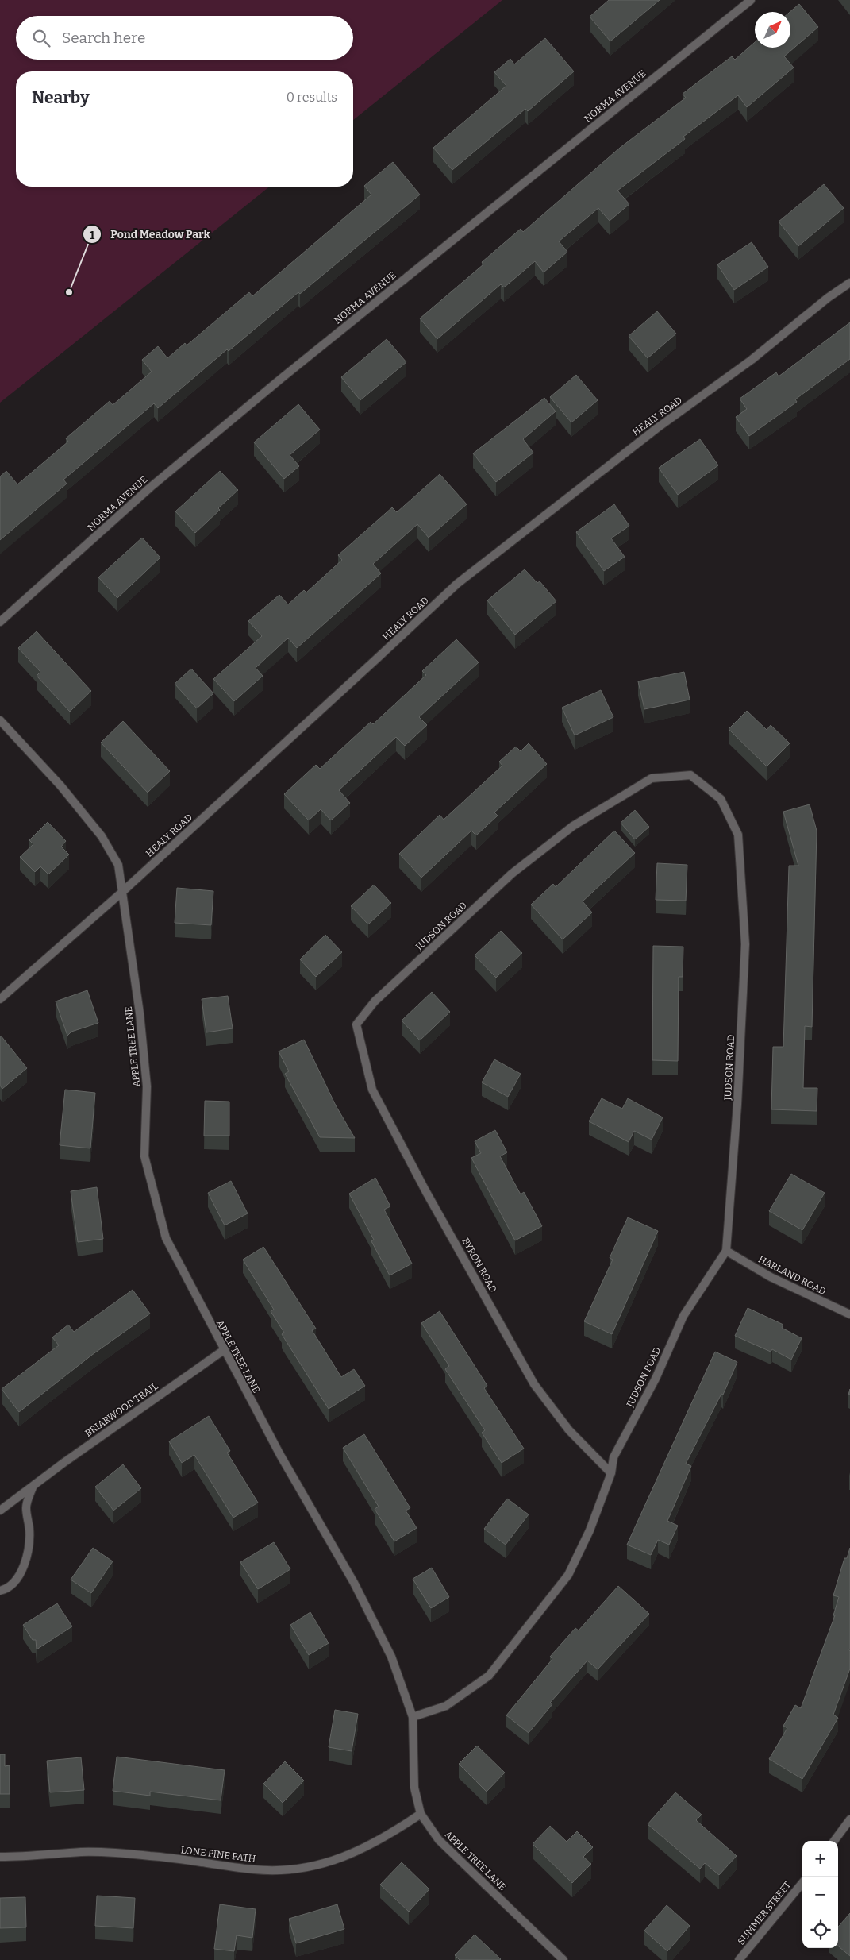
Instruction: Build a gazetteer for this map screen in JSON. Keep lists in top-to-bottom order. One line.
{"streets":{"street":["NORMA AVENUE","HEALY ROAD","JUDSON ROAD","APPLE TREE LANE","BYRON ROAD","HARLAND ROAD","BRIARWOOD TRAIL","LONE PINE PATH","SUMMER STREET"]},"crossings":[["HEALY ROAD","APPLE TREE LANE"],["JUDSON ROAD","APPLE TREE LANE"],["JUDSON ROAD","BYRON ROAD"],["JUDSON ROAD","HARLAND ROAD"],["APPLE TREE LANE","BRIARWOOD TRAIL"],["APPLE TREE LANE","LONE PINE PATH"]],"places":["Pond Meadow Park"],"north":"top right","page":{"search":"Search here","heading":["Nearby","0 results"],"map_buttons":["+","−"]}}
